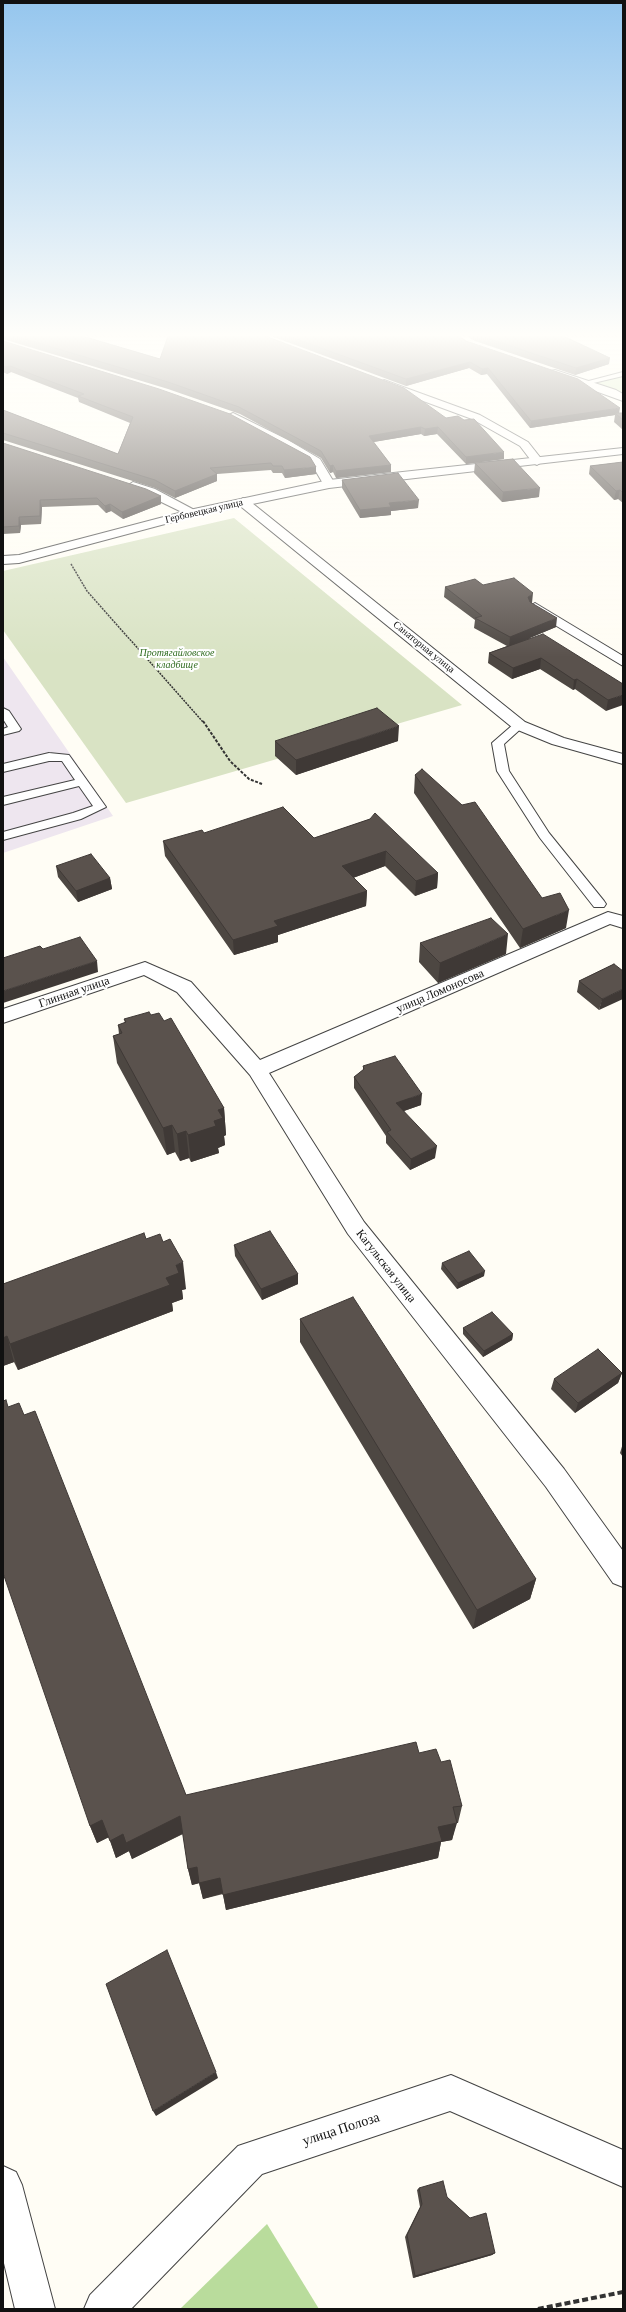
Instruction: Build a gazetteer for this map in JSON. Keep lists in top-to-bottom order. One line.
{"streets":{"street":["Гербовецкая улица","Санаторная улица","улица Ломоносова","Глинная улица","Кагульская улица","улица Полоза"]},"crossings":[["Гербовецкая улица","Санаторная улица"],["улица Ломоносова","Кагульская улица"],["Глинная улица","Кагульская улица"]],"parks":["Протягайловское кладбище"]}
